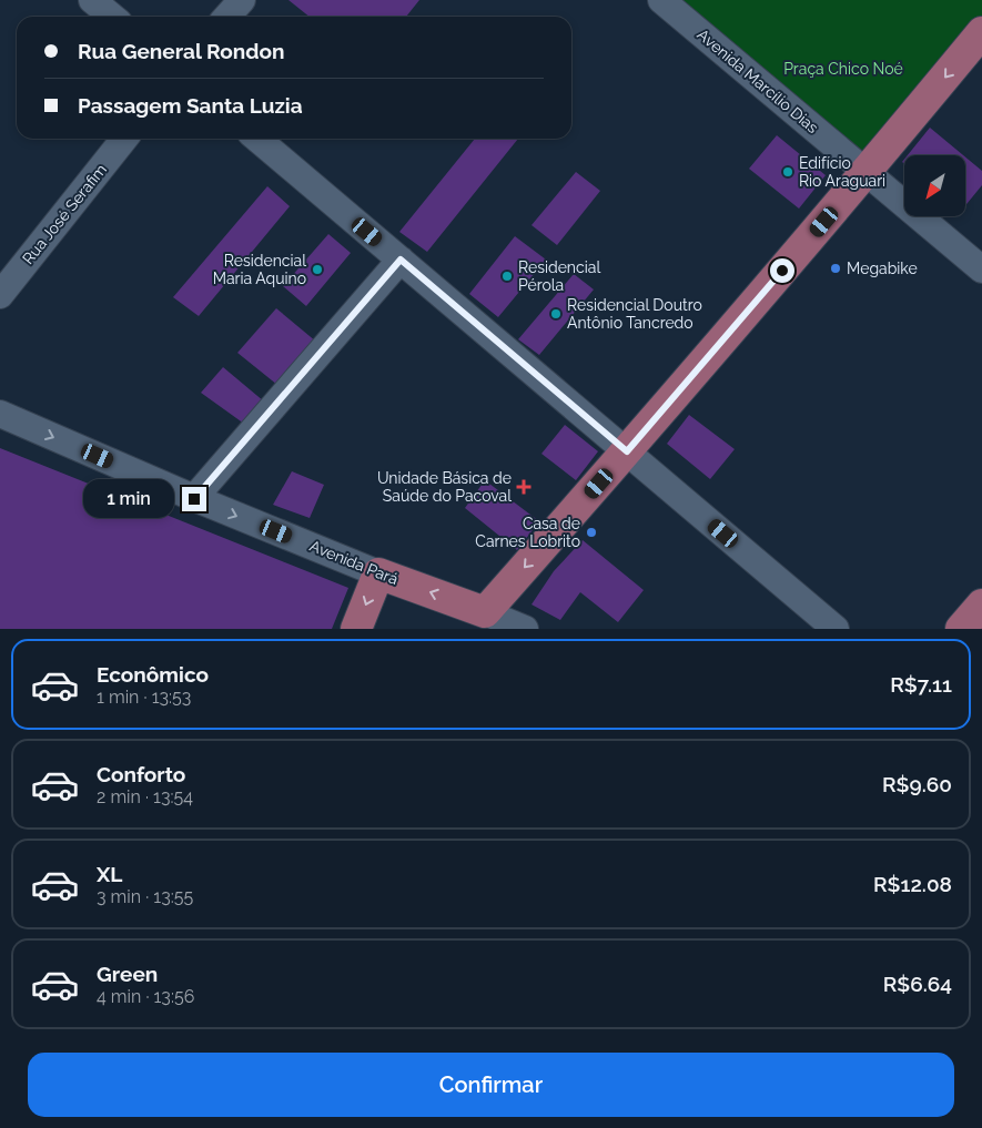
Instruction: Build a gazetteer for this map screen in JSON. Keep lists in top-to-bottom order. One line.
{"streets":{"main road":["Avenida Pará"],"street":["Avenida Marcílio Dias","Rua José Serafim"]},"parks":["Praça Chico Noé"],"places":{"other":["Edifício Rio Araguari","Megabike","Residencial Maria Aquino","Residencial Pérola","Residencial Doutro Antônio Tancredo","Casa de Carnes Lobrito"],"health":["Unidade Básica de Saúde do Pacoval"]},"north":"bottom left","page":{"banner":["Rua General Rondon","Passagem Santa Luzia"],"bubble":"1 min","list":[{"name":"Econômico","note":"1 min · 13:53","value":"R$7.11"},{"name":"Conforto","note":"2 min · 13:54","value":"R$9.60"},{"name":"XL","note":"3 min · 13:55","value":"R$12.08"},{"name":"Green","note":"4 min · 13:56","value":"R$6.64"}],"buttons":"Confirmar"}}
